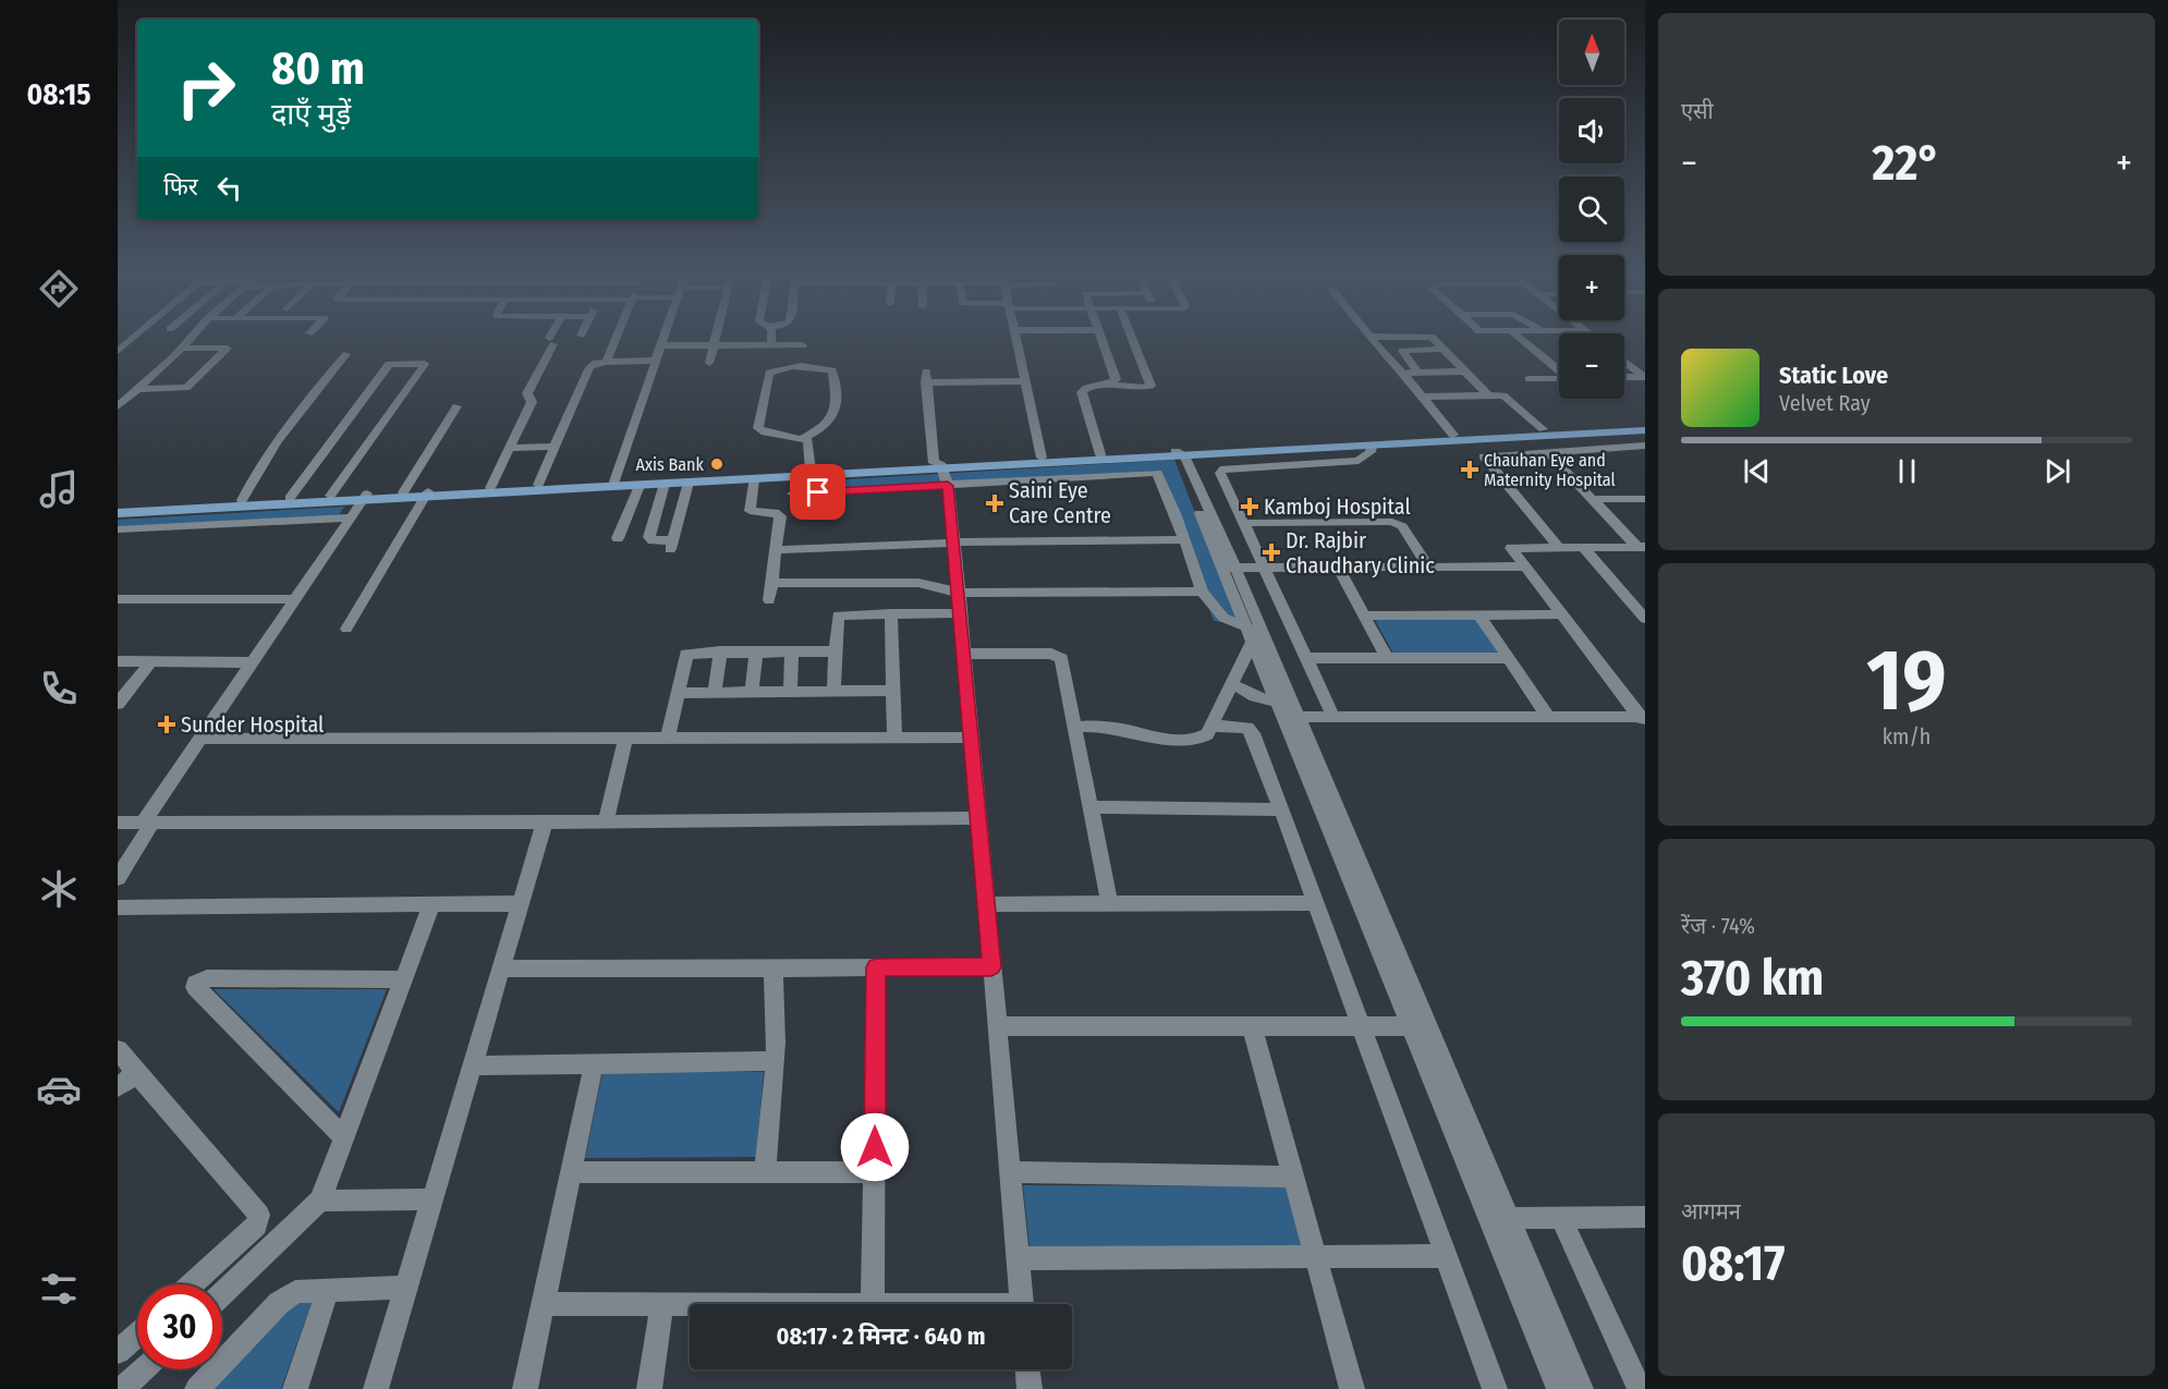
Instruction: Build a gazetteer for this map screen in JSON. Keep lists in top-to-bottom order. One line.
{"places":{"other":["Axis Bank"],"health":["Chauhan Eye and Maternity Hospital","Saini Eye Care Centre","Kamboj Hospital","Dr. Rajbir Chaudhary Clinic","Sunder Hospital"]},"north":"top","page":{"tabs":"08:15","tile":["एसी",["19","km/h"],["रेंज · 74%","370 km"],["आगमन","08:17"]],"map_buttons":["+","−"],"turn":["80 m","दाएँ मुड़ें"],"heat":["−","22°","+"],"then":"फिर","song":["Static Love","Velvet Ray"],"limit":"30","trip":"08:17 · 2 मिनट · 640 m"}}
